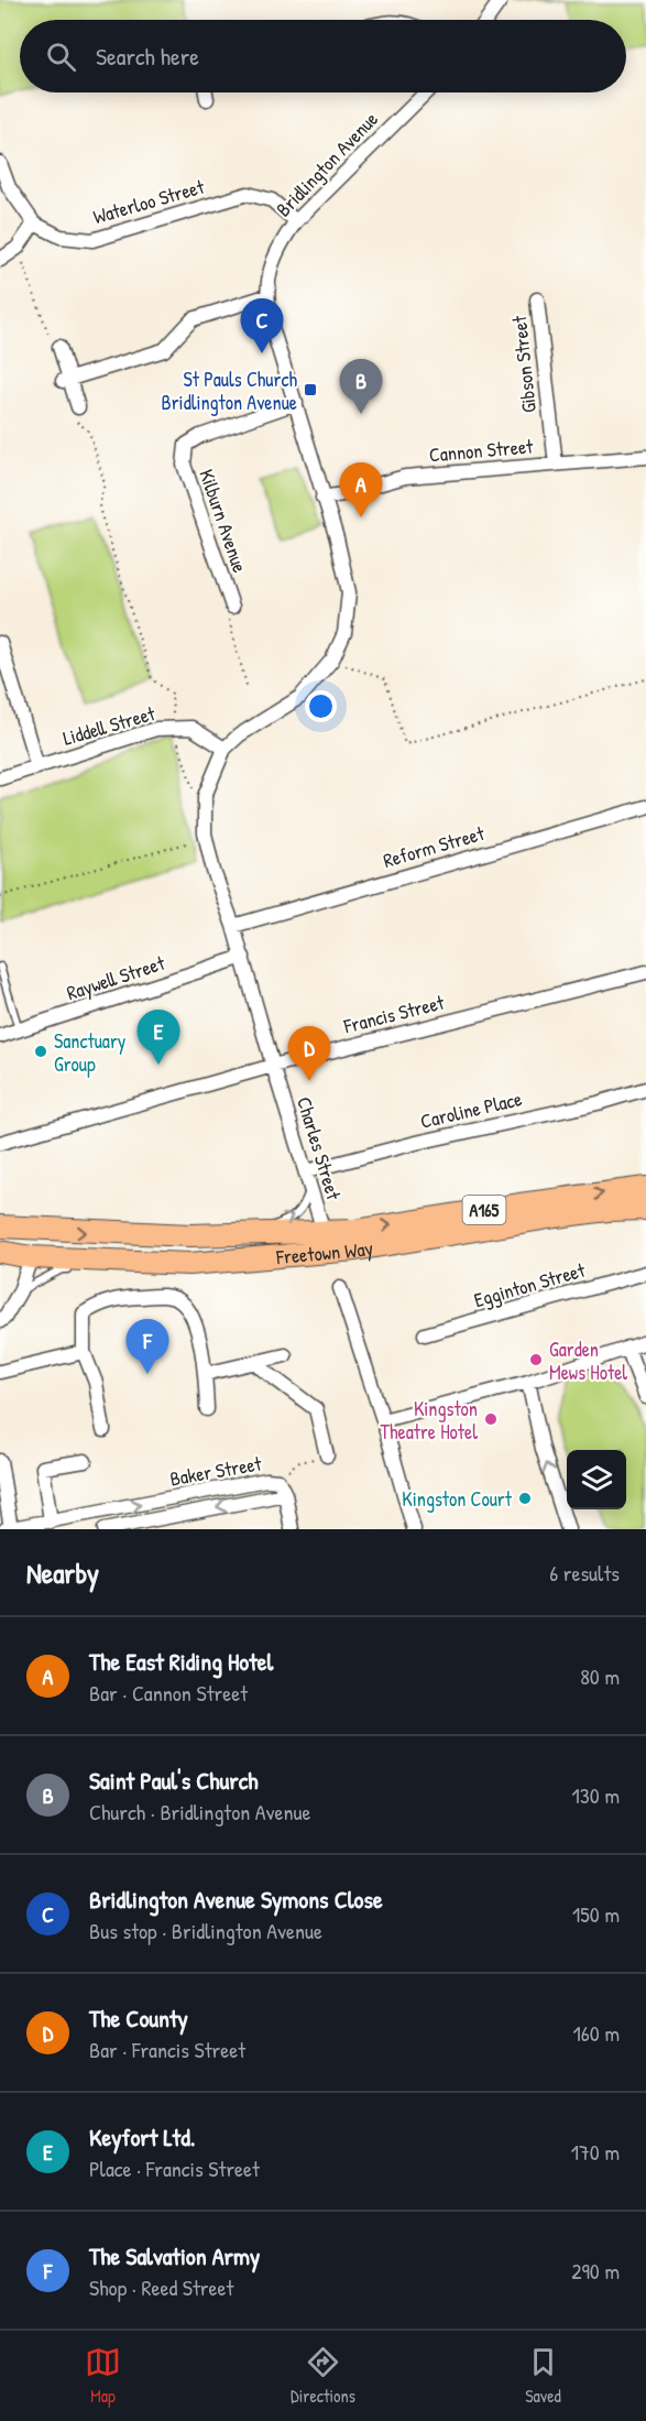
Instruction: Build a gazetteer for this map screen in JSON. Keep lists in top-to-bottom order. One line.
{"streets":{"highway":["A165","Freetown Way"],"street":["Bridlington Avenue","Waterloo Street","Gibson Street","Cannon Street","Kilburn Avenue","Liddell Street","Reform Street","Raywell Street","Francis Street","Caroline Place","Charles Street","Egginton Street","Baker Street"]},"crossings":[["Bridlington Avenue","Waterloo Street"],["Bridlington Avenue","Cannon Street"],["Bridlington Avenue","Kilburn Avenue"],["Bridlington Avenue","Liddell Street"],["Bridlington Avenue","Reform Street"],["Bridlington Avenue","Charles Street"],["Gibson Street","Cannon Street"],["Reform Street","Charles Street"],["Raywell Street","Charles Street"],["Francis Street","Charles Street"],["Caroline Place","Charles Street"],["Charles Street","Freetown Way"]],"places":{"transit":["St Pauls Church Bridlington Avenue"],"other":["Sanctuary Group","Garden Mews Hotel","Kingston Theatre Hotel","Kingston Court"]},"page":{"search":"Search here","pins":["C","B","A","E","D","F"],"heading":["Nearby","6 results"],"list":[{"mark":"A","name":"The East Riding Hotel","note":"Bar · Cannon Street","value":"80 m"},{"mark":"B","name":"Saint Paul's Church","note":"Church · Bridlington Avenue","value":"130 m"},{"mark":"C","name":"Bridlington Avenue Symons Close","note":"Bus stop · Bridlington Avenue","value":"150 m"},{"mark":"D","name":"The County","note":"Bar · Francis Street","value":"160 m"},{"mark":"E","name":"Keyfort Ltd.","note":"Place · Francis Street","value":"170 m"},{"mark":"F","name":"The Salvation Army","note":"Shop · Reed Street","value":"290 m"}],"nav":["Map","Directions","Saved"]}}
